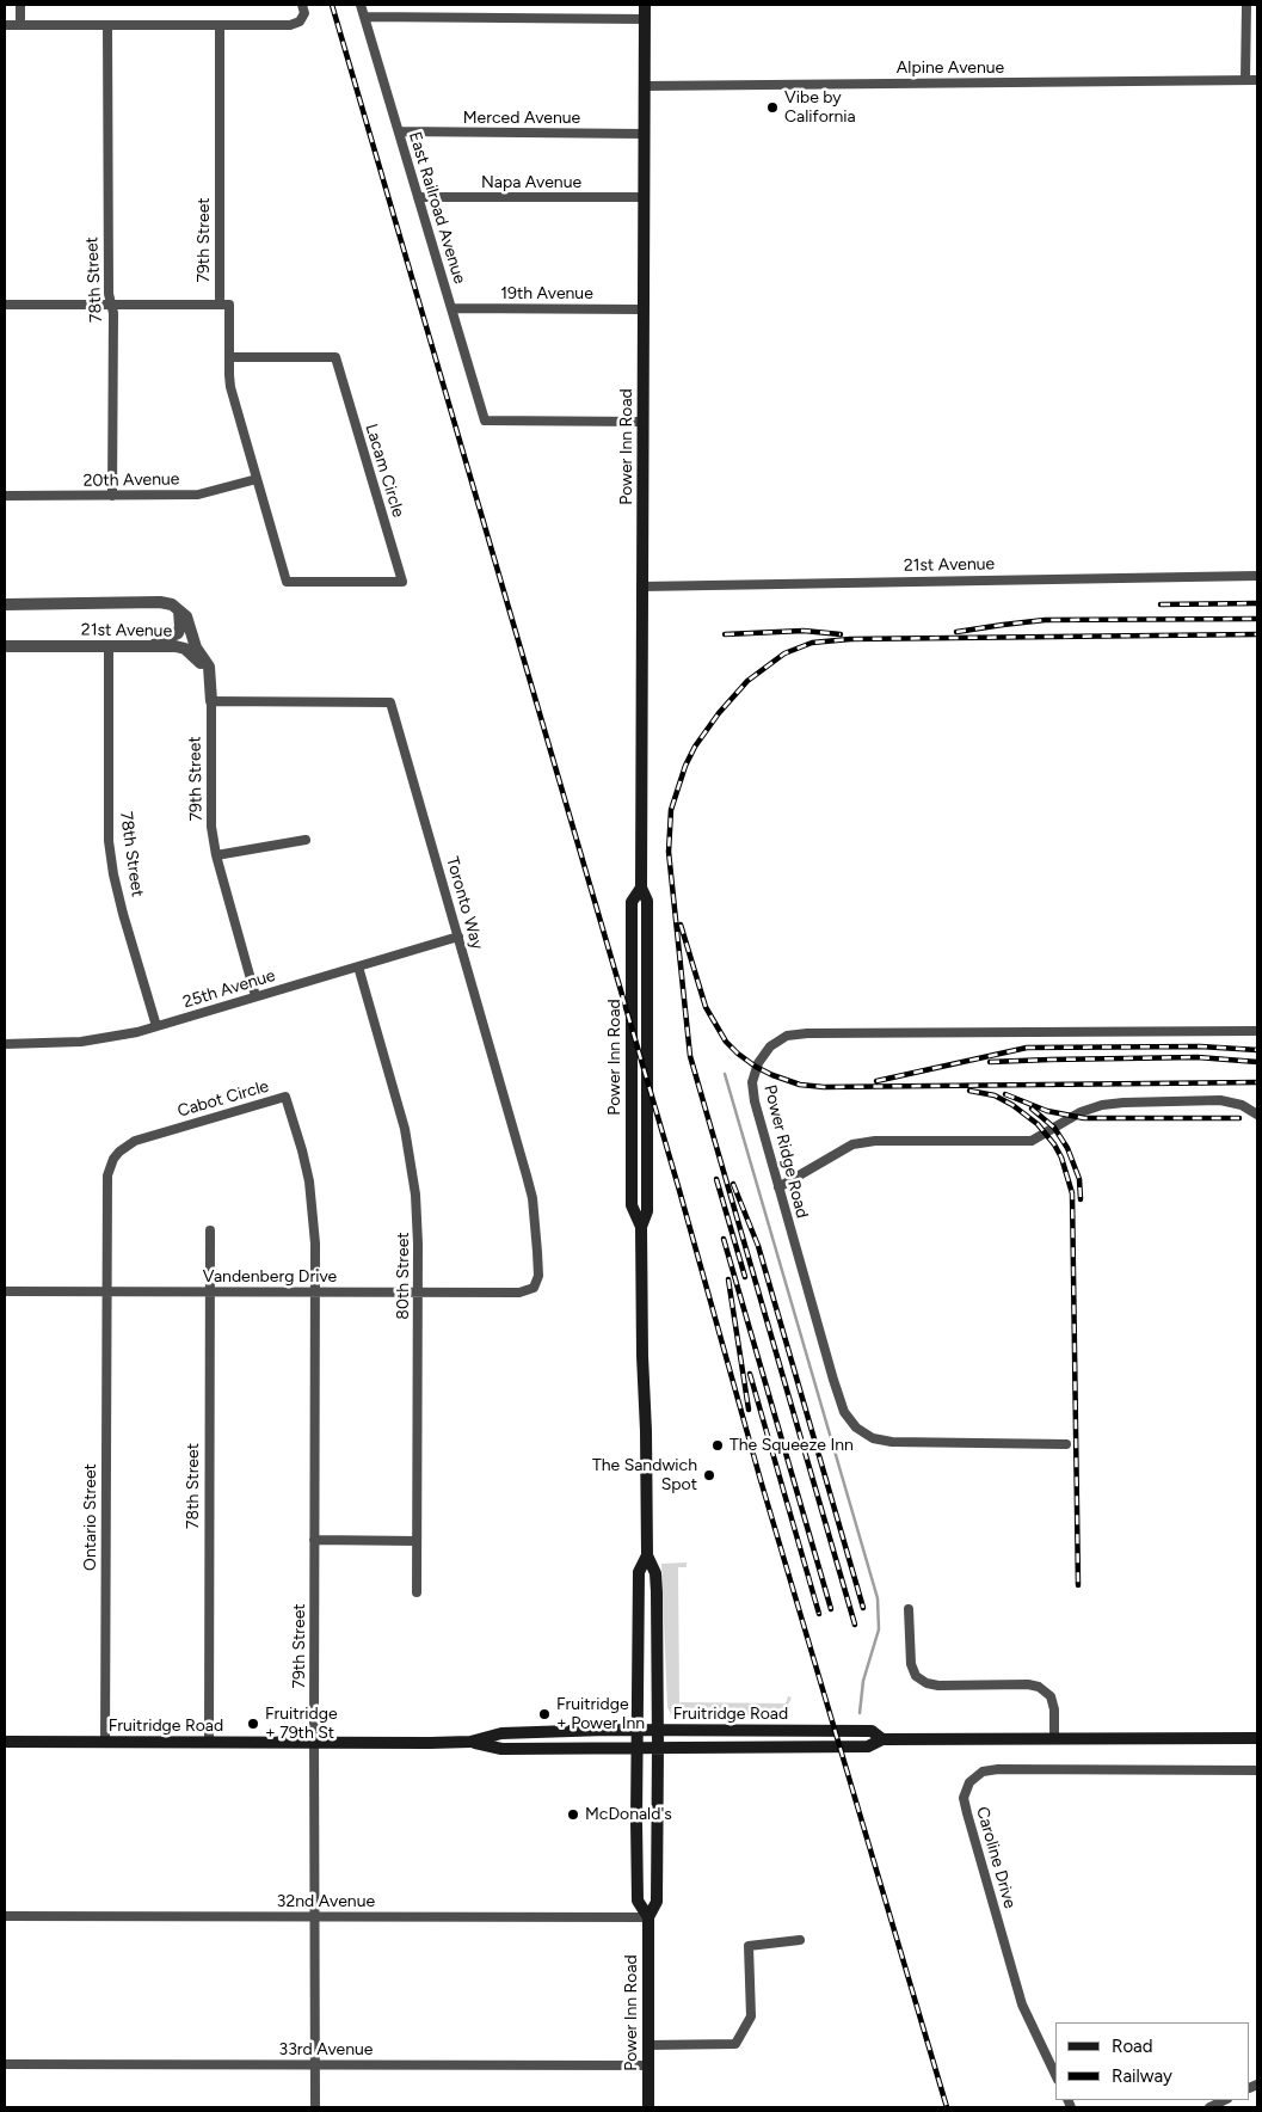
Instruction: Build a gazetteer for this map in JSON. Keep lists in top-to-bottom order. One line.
{"streets":{"main road":["Power Inn Road","Fruitridge Road"],"street":["Alpine Avenue","Merced Avenue","Napa Avenue","East Railroad Avenue","79th Street","78th Street","19th Avenue","Lacam Circle","20th Avenue","21st Avenue","Toronto Way","25th Avenue","Cabot Circle","Power Ridge Road","80th Street","Vandenberg Drive","Ontario Street","Caroline Drive","32nd Avenue","33rd Avenue"]},"crossings":[["Alpine Avenue","Power Inn Road"],["Merced Avenue","East Railroad Avenue"],["Merced Avenue","Power Inn Road"],["Napa Avenue","East Railroad Avenue"],["Napa Avenue","Power Inn Road"],["East Railroad Avenue","19th Avenue"],["East Railroad Avenue","Power Inn Road"],["79th Street","Lacam Circle"],["79th Street","20th Avenue"],["79th Street","Toronto Way"],["79th Street","25th Avenue"],["79th Street","Cabot Circle"],["79th Street","Vandenberg Drive"],["79th Street","Fruitridge Road"],["79th Street","32nd Avenue"],["79th Street","33rd Avenue"],["78th Street","20th Avenue"],["78th Street","21st Avenue"],["78th Street","25th Avenue"],["78th Street","Vandenberg Drive"],["78th Street","Fruitridge Road"],["19th Avenue","Power Inn Road"],["Power Inn Road","21st Avenue"],["Power Inn Road","Fruitridge Road"],["Power Inn Road","32nd Avenue"],["Power Inn Road","33rd Avenue"],["Toronto Way","25th Avenue"],["Toronto Way","Vandenberg Drive"],["25th Avenue","80th Street"],["Cabot Circle","Vandenberg Drive"],["Cabot Circle","Ontario Street"],["80th Street","Vandenberg Drive"],["Vandenberg Drive","Ontario Street"],["Ontario Street","Fruitridge Road"]],"places":["Vibe by California","The Squeeze Inn","The Sandwich Spot","Fruitridge + Power Inn","Fruitridge + 79th St","McDonald's"],"legend":["Road","Railway"]}
